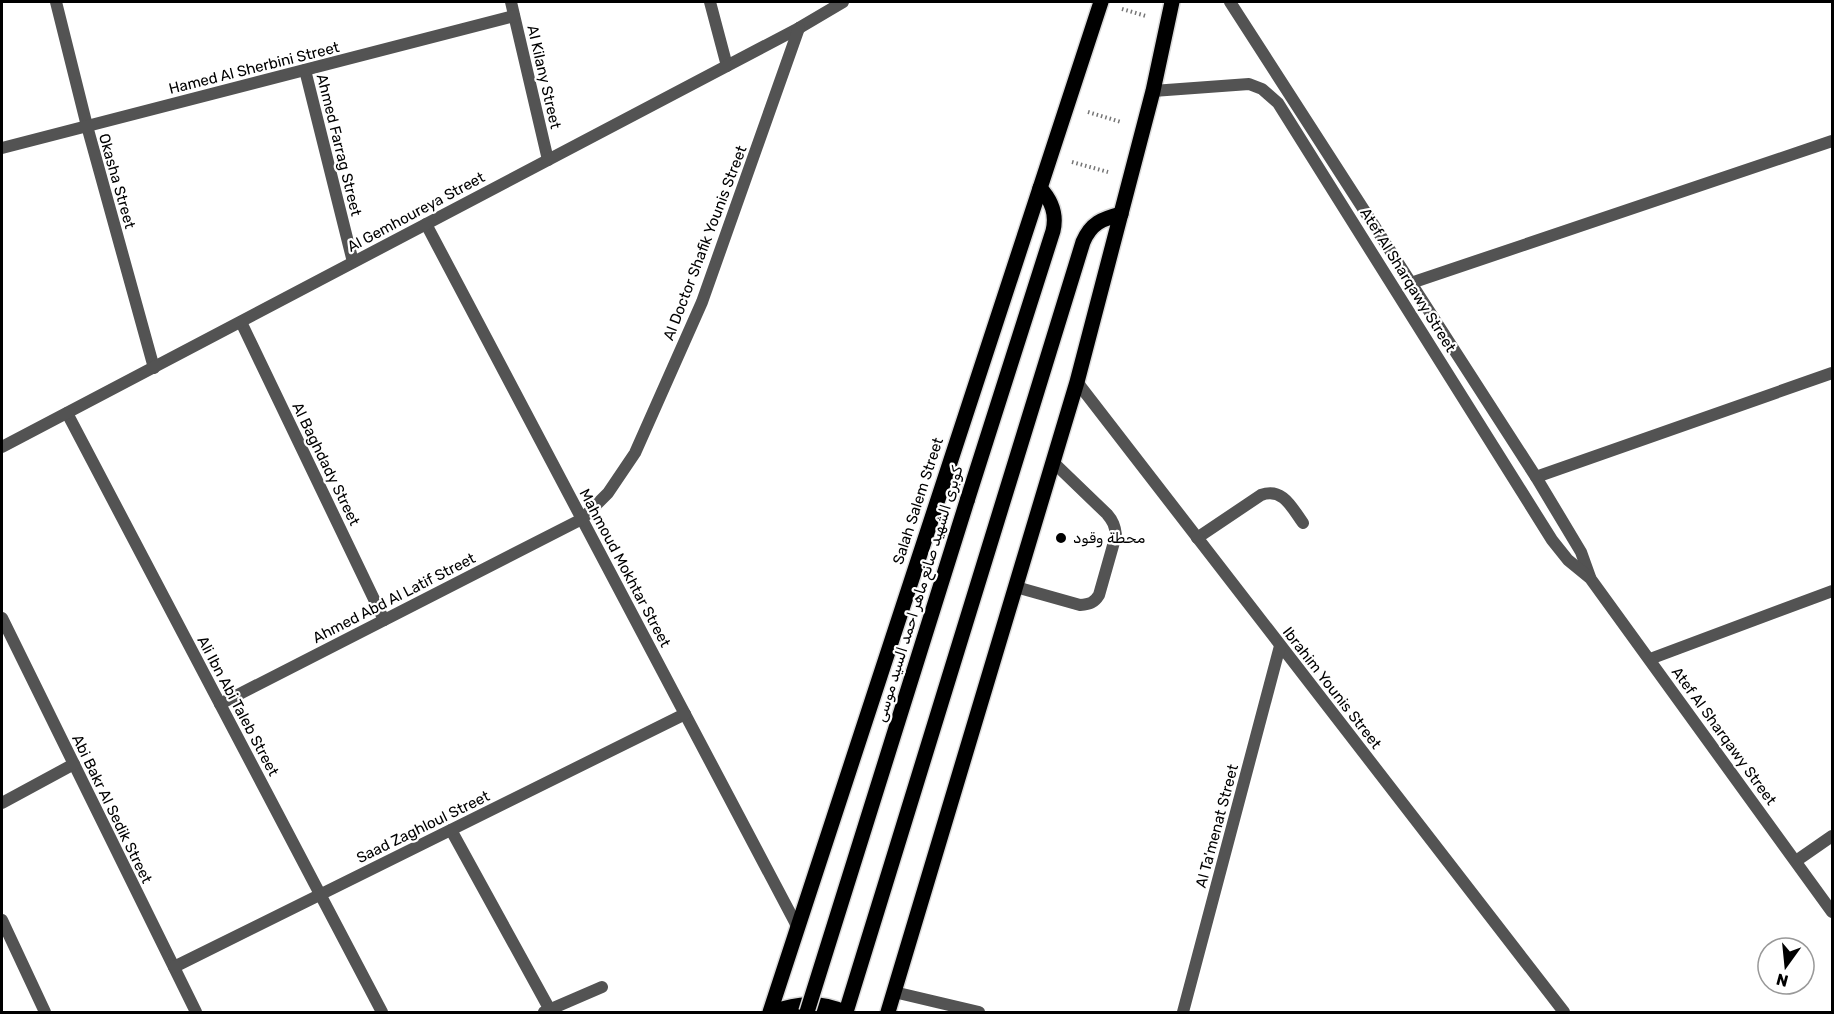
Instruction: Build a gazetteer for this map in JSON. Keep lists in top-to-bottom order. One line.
{"streets":{"main road":["Salah Salem Street","كوبرى الشهيد صانع ماهر احمد السيد موسى"],"street":["Hamed Al Sherbini Street","Al Kilany Street","Ahmed Farrag Street","Okasha Street","Al Gemhoureya Street","Al Doctor Shafik Younis Street","Atef Al Sharqawy Street","Al Baghdady Street","Mahmoud Mokhtar Street","Ahmed Abd Al Latif Street","Ibrahim Younis Street","Ali Ibn Abi Taleb Street","Abi Bakr Al Sedik Street","Al Ta'menat Street","Saad Zaghloul Street"]},"crossings":[["Hamed Al Sherbini Street","Al Kilany Street"],["Hamed Al Sherbini Street","Ahmed Farrag Street"],["Hamed Al Sherbini Street","Okasha Street"],["Al Kilany Street","Al Gemhoureya Street"],["Ahmed Farrag Street","Al Gemhoureya Street"],["Okasha Street","Al Gemhoureya Street"],["Al Gemhoureya Street","Al Doctor Shafik Younis Street"],["Al Gemhoureya Street","Al Baghdady Street"],["Al Gemhoureya Street","Mahmoud Mokhtar Street"],["Al Gemhoureya Street","Ali Ibn Abi Taleb Street"],["Al Doctor Shafik Younis Street","Mahmoud Mokhtar Street"],["Al Doctor Shafik Younis Street","Ahmed Abd Al Latif Street"],["Al Baghdady Street","Ahmed Abd Al Latif Street"],["Salah Salem Street","Mahmoud Mokhtar Street"],["Salah Salem Street","كوبرى الشهيد صانع ماهر احمد السيد موسى"],["Mahmoud Mokhtar Street","Ahmed Abd Al Latif Street"],["Mahmoud Mokhtar Street","Saad Zaghloul Street"],["Ahmed Abd Al Latif Street","Ali Ibn Abi Taleb Street"],["Ibrahim Younis Street","Al Ta'menat Street"],["Ali Ibn Abi Taleb Street","Saad Zaghloul Street"],["Abi Bakr Al Sedik Street","Saad Zaghloul Street"]],"places":["محطة وقود"],"north":"bottom"}
